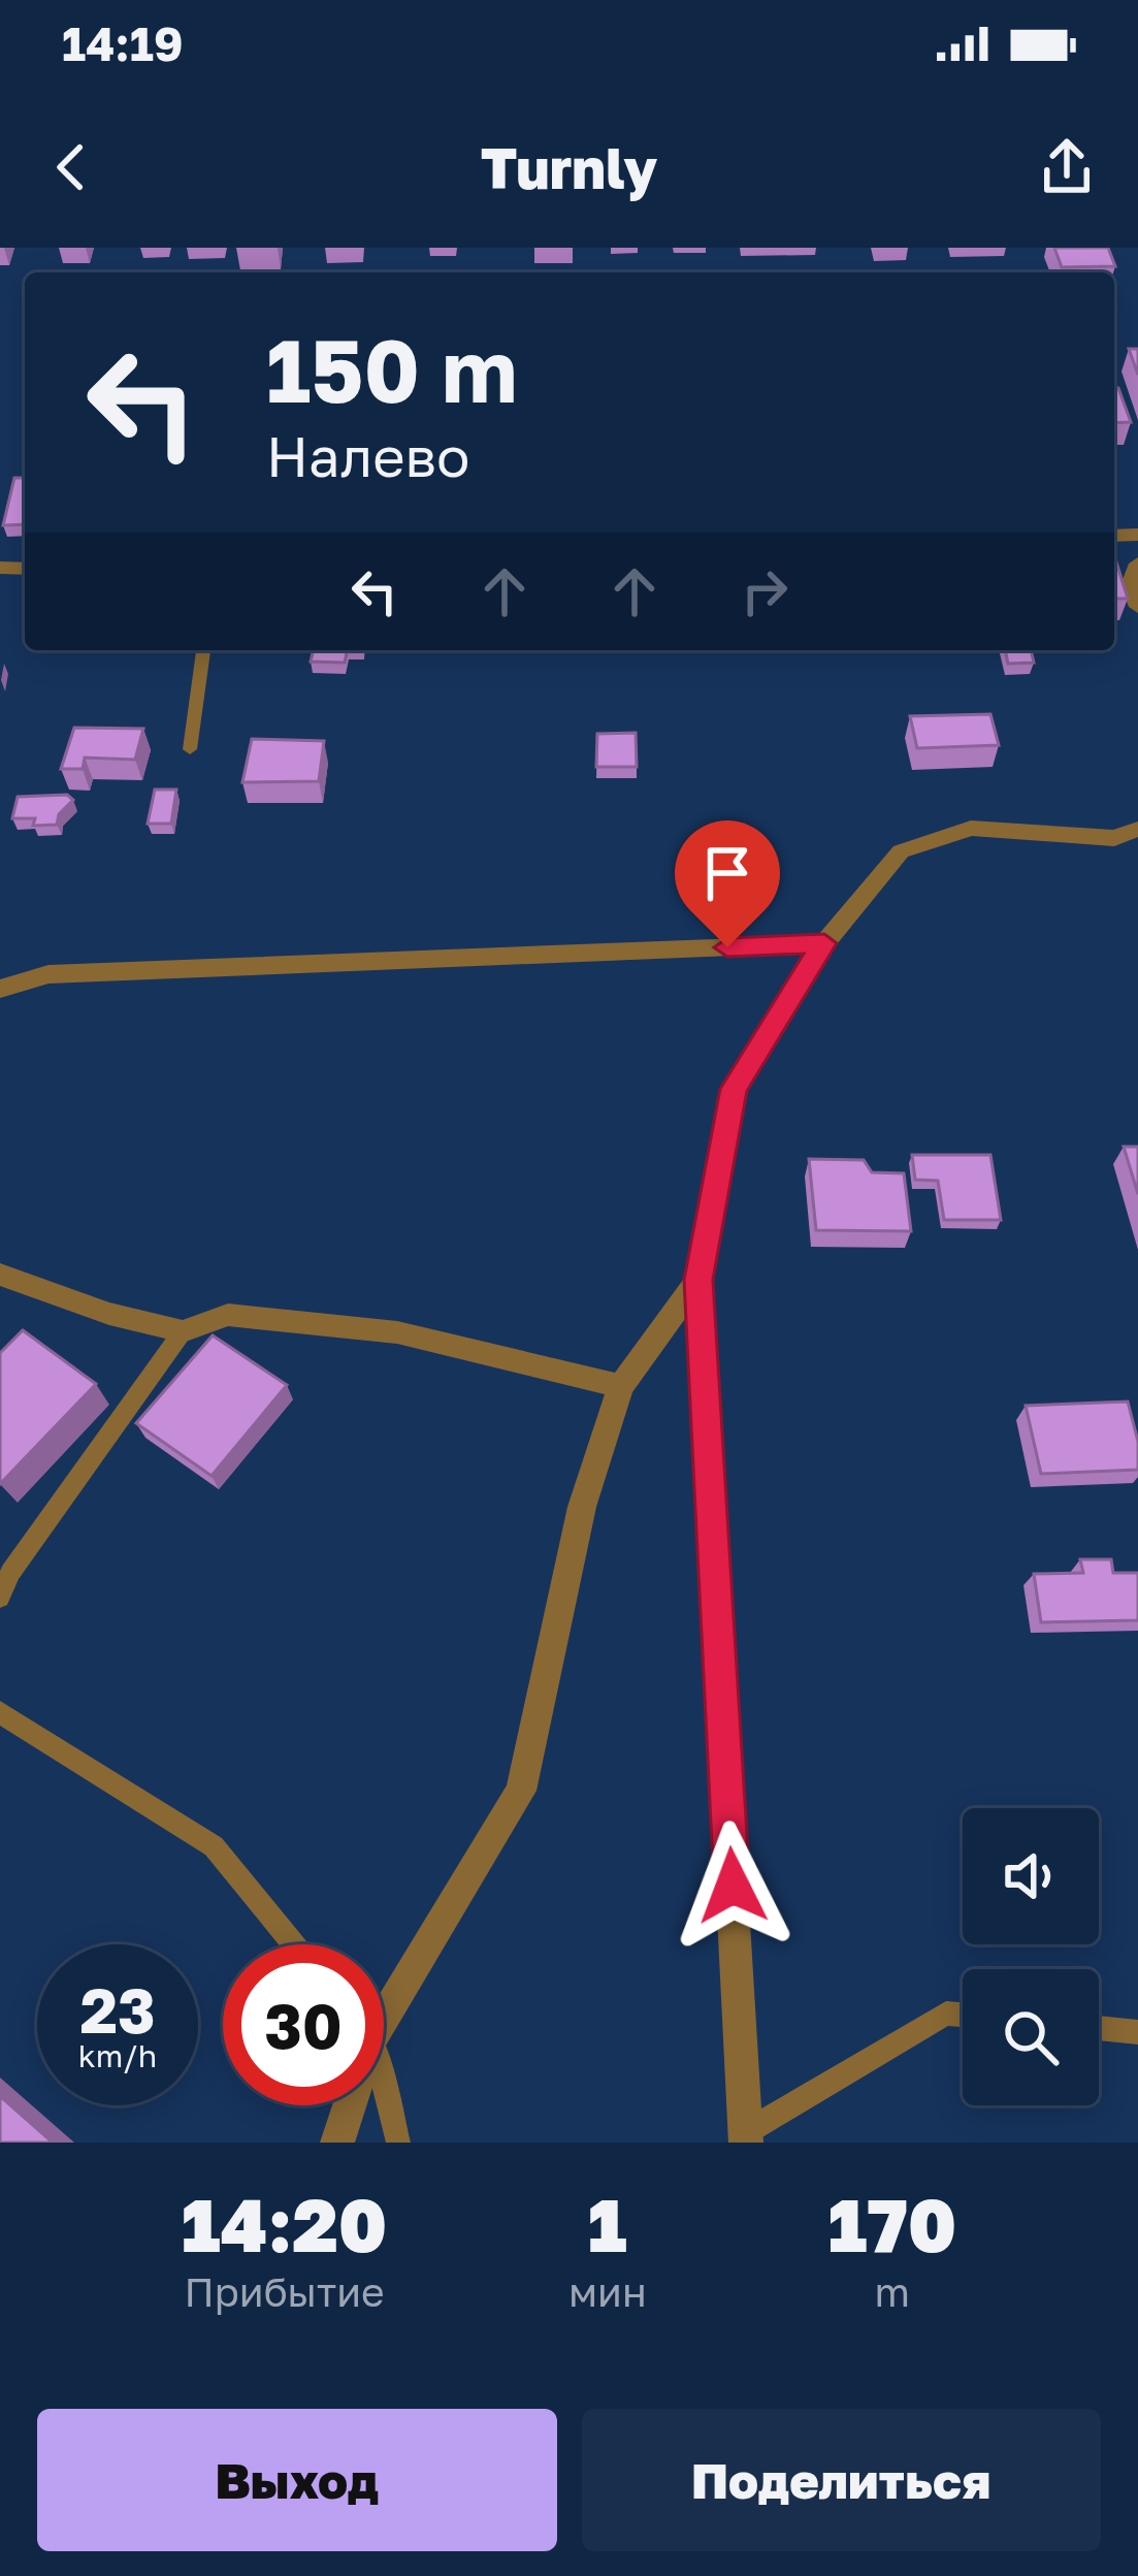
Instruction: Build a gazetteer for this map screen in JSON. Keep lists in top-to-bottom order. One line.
{"page":{"status":"14:19","header":"Turnly","turn":["150 m","Налево"],"speed":"23 km/h","limit":"30","eta":["14:20","Прибытие","1","мин","170","m"],"buttons":["Выход","Поделиться"]}}
